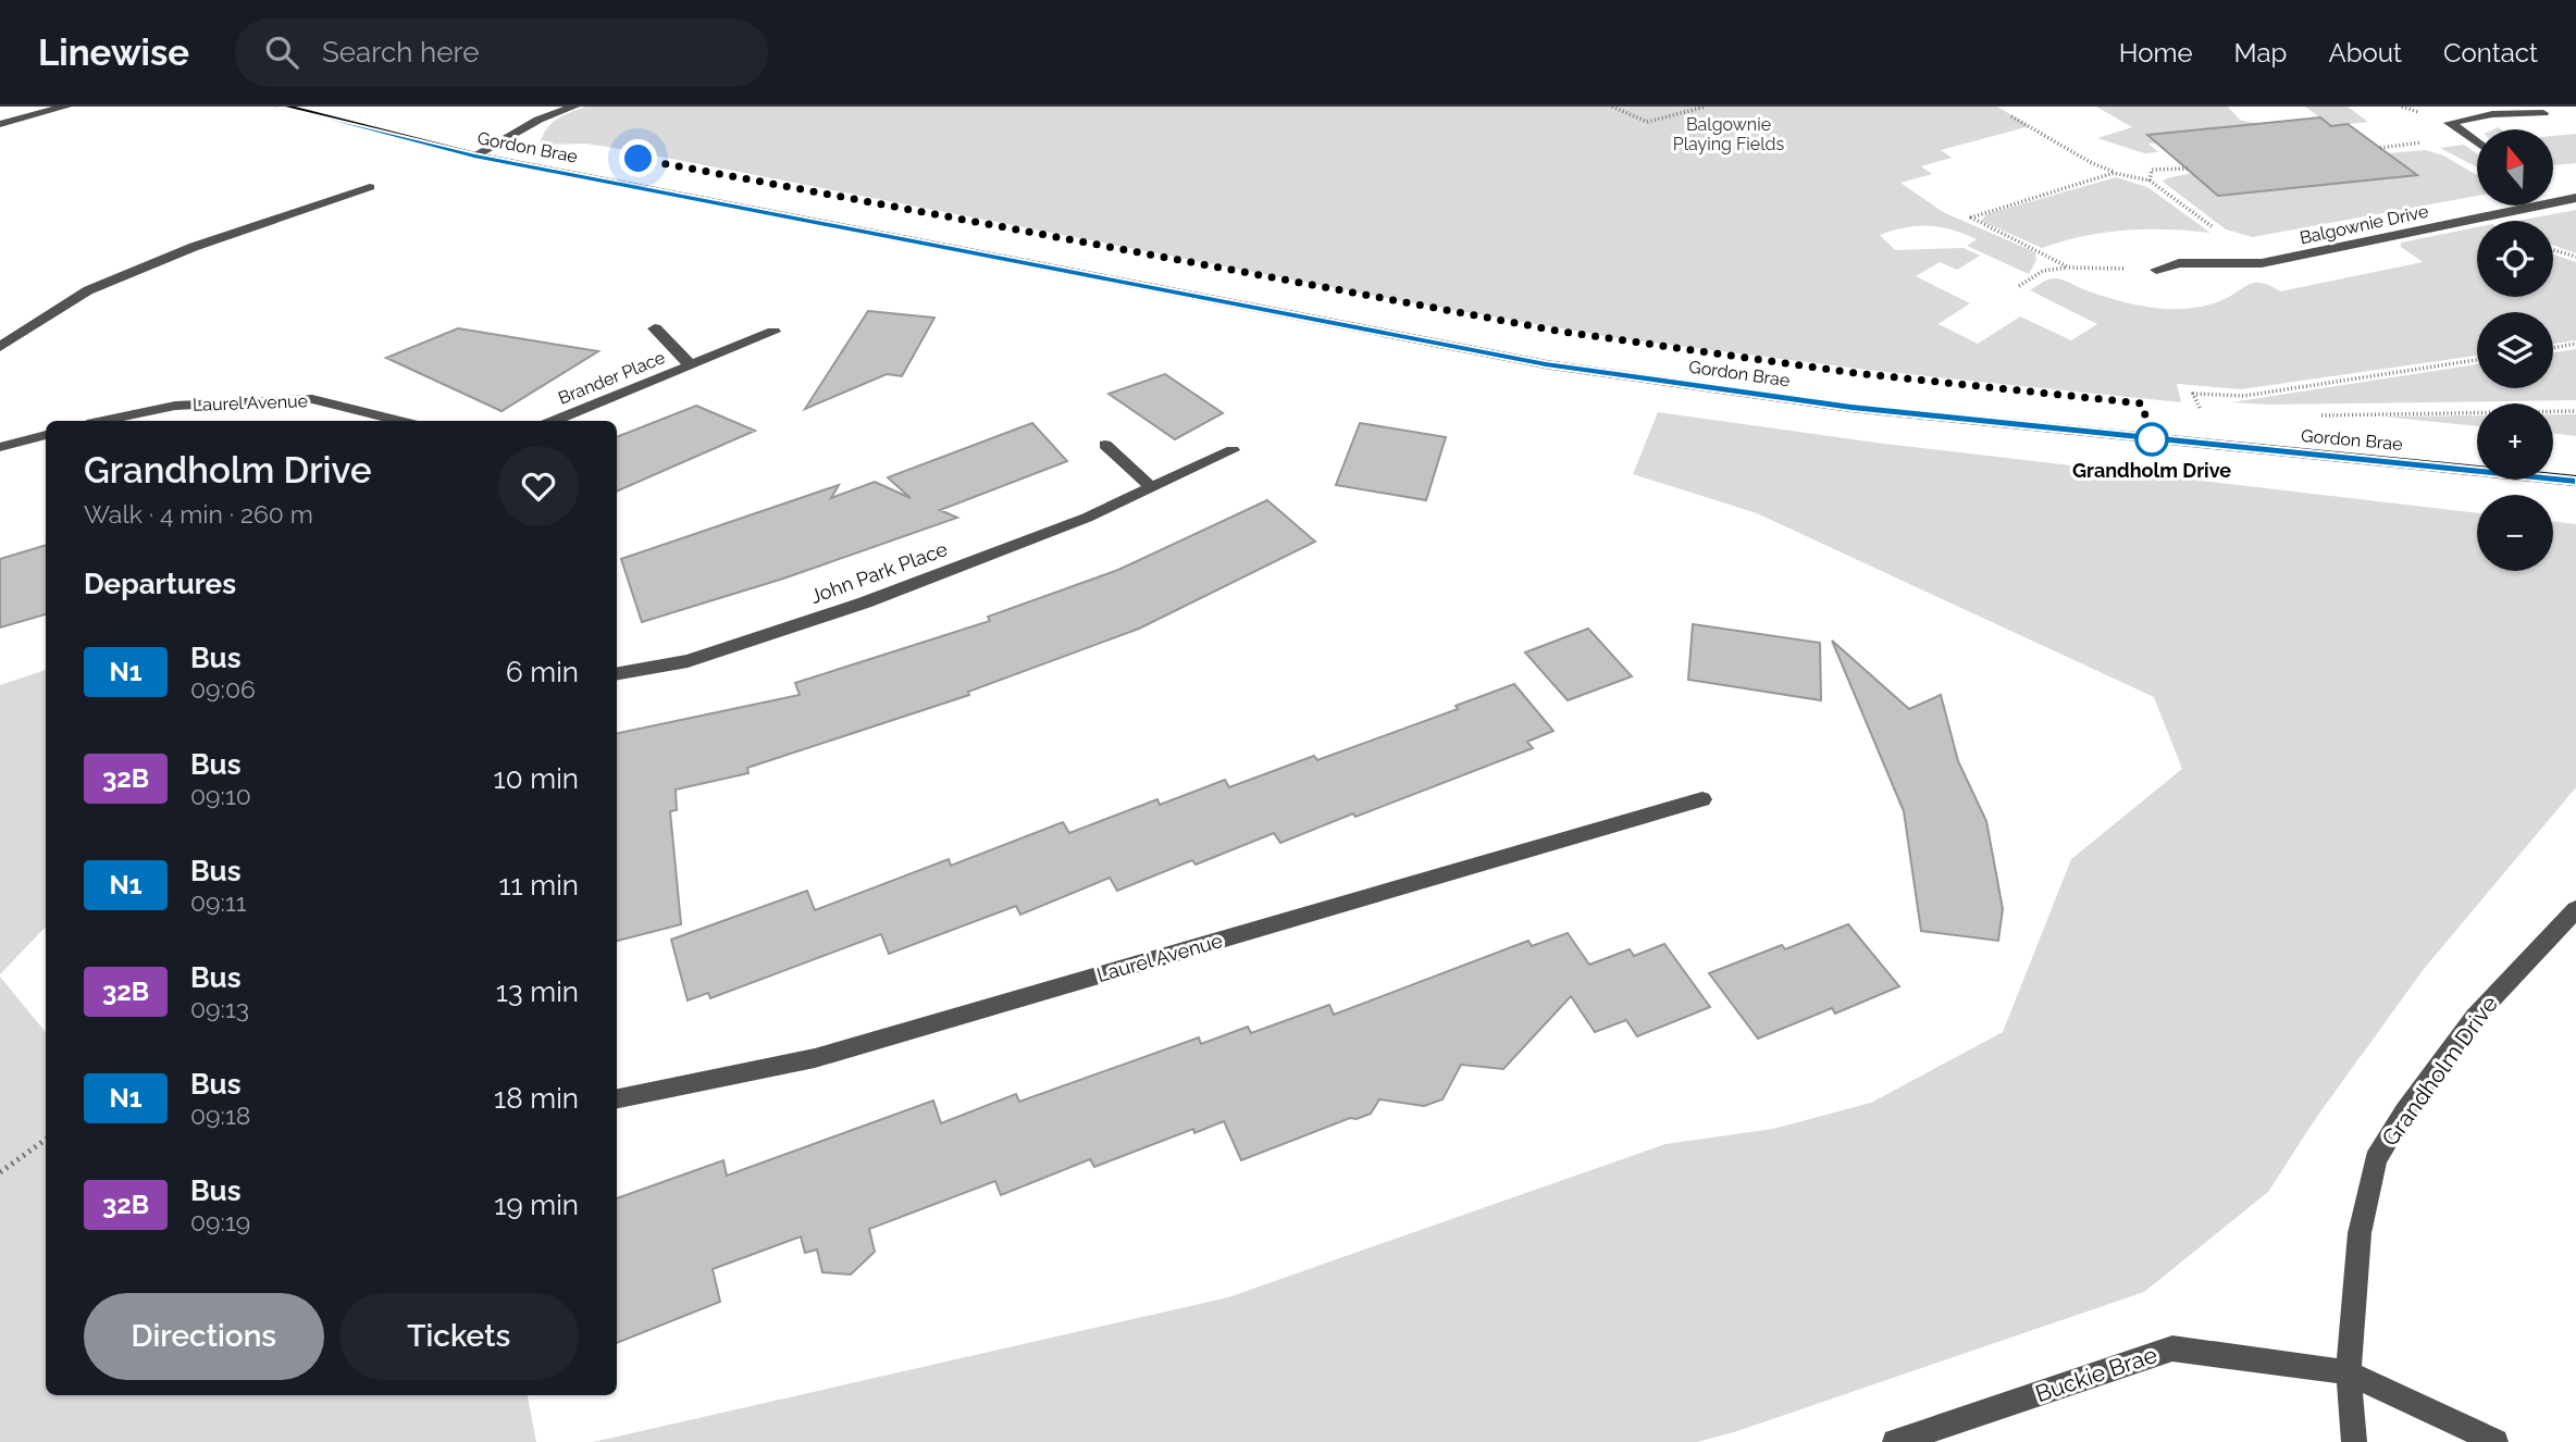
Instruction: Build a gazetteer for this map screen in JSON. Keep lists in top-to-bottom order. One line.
{"streets":{"main road":["Gordon Brae"],"street":["Balgownie Drive","Brander Place","Laurel Avenue","John Park Place","Grandholm Drive","Buckie Brae"]},"crossings":[["Grandholm Drive","Buckie Brae"]],"parks":["Balgownie Playing Fields"],"places":["Grandholm Drive"],"lines":["bus line N1"],"north":"top","page":{"header":"Linewise","search":"Search here","nav":["Home","Map","About","Contact"],"map_buttons":["+","−"],"heading":[["Grandholm Drive","Walk · 4 min · 260 m"],"Departures"],"list":[{"mark":"N1","name":"Bus","note":"09:06","value":"6 min"},{"mark":"32B","name":"Bus","note":"09:10","value":"10 min"},{"mark":"N1","name":"Bus","note":"09:11","value":"11 min"},{"mark":"32B","name":"Bus","note":"09:13","value":"13 min"},{"mark":"N1","name":"Bus","note":"09:18","value":"18 min"},{"mark":"32B","name":"Bus","note":"09:19","value":"19 min"}],"buttons":["Directions","Tickets"]}}
